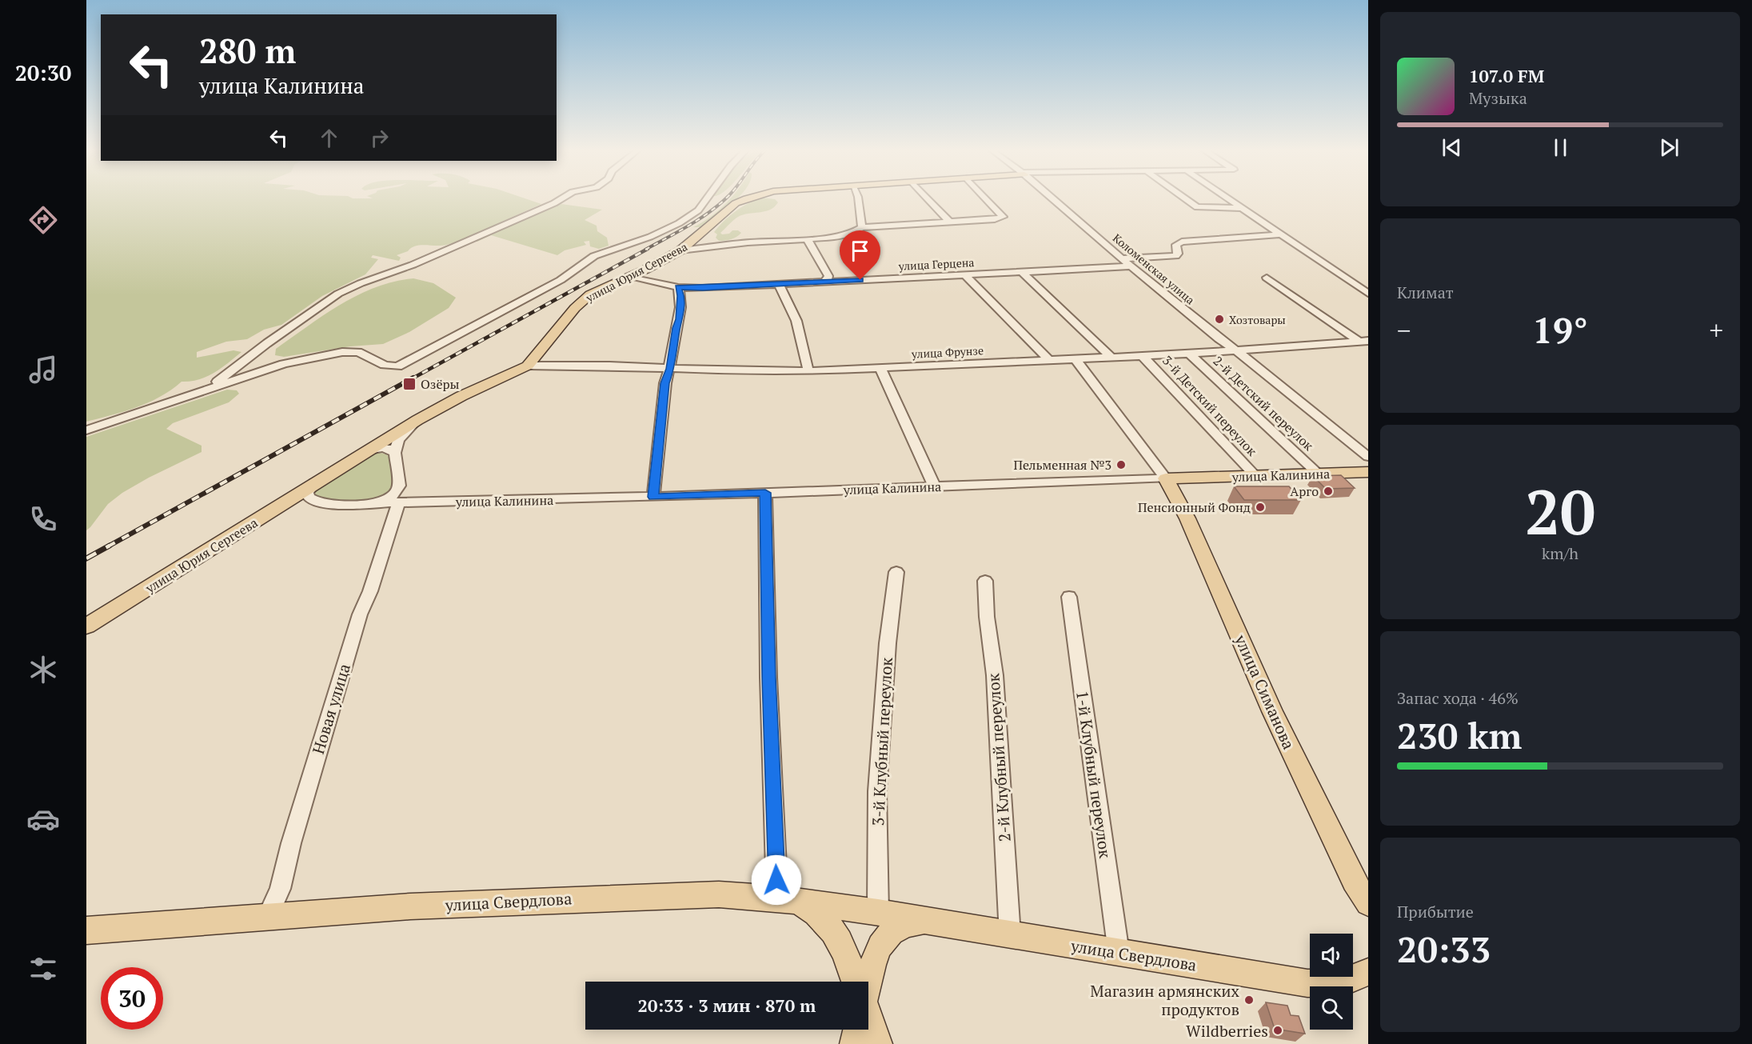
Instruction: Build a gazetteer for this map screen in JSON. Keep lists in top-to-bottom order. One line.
{"streets":{"main road":["улица Юрия Сергеева","улица Калинина","улица Симанова","улица Свердлова"],"street":["улица Герцена","Коломенская улица","улица Фрунзе","2-й Детский переулок","3-й Детский переулок","Новая улица","3-й Клубный переулок","2-й Клубный переулок","1-й Клубный переулок"]},"crossings":[["улица Герцена","Коломенская улица"],["улица Герцена","улица Юрия Сергеева"],["Коломенская улица","улица Фрунзе"],["улица Юрия Сергеева","улица Фрунзе"],["улица Юрия Сергеева","улица Калинина"],["улица Фрунзе","2-й Детский переулок"],["улица Фрунзе","3-й Детский переулок"],["2-й Детский переулок","улица Калинина"],["3-й Детский переулок","улица Калинина"],["улица Калинина","улица Симанова"],["улица Калинина","Новая улица"],["Новая улица","улица Свердлова"],["3-й Клубный переулок","улица Свердлова"],["2-й Клубный переулок","улица Свердлова"],["1-й Клубный переулок","улица Свердлова"]],"places":{"other":["Хозтовары","Пельменная №3","Арго","Пенсионный Фонд","Магазин армянских продуктов","Wildberries"],"transit":["Озёры"]},"page":{"tabs":"20:30","turn":["280 m","улица Калинина"],"song":["107.0 FM","Музыка"],"tile":["Климат",["20","km/h"],["Запас хода · 46%","230 km"],["Прибытие","20:33"]],"heat":["−","19°","+"],"limit":"30","trip":"20:33 · 3 мин · 870 m"}}
